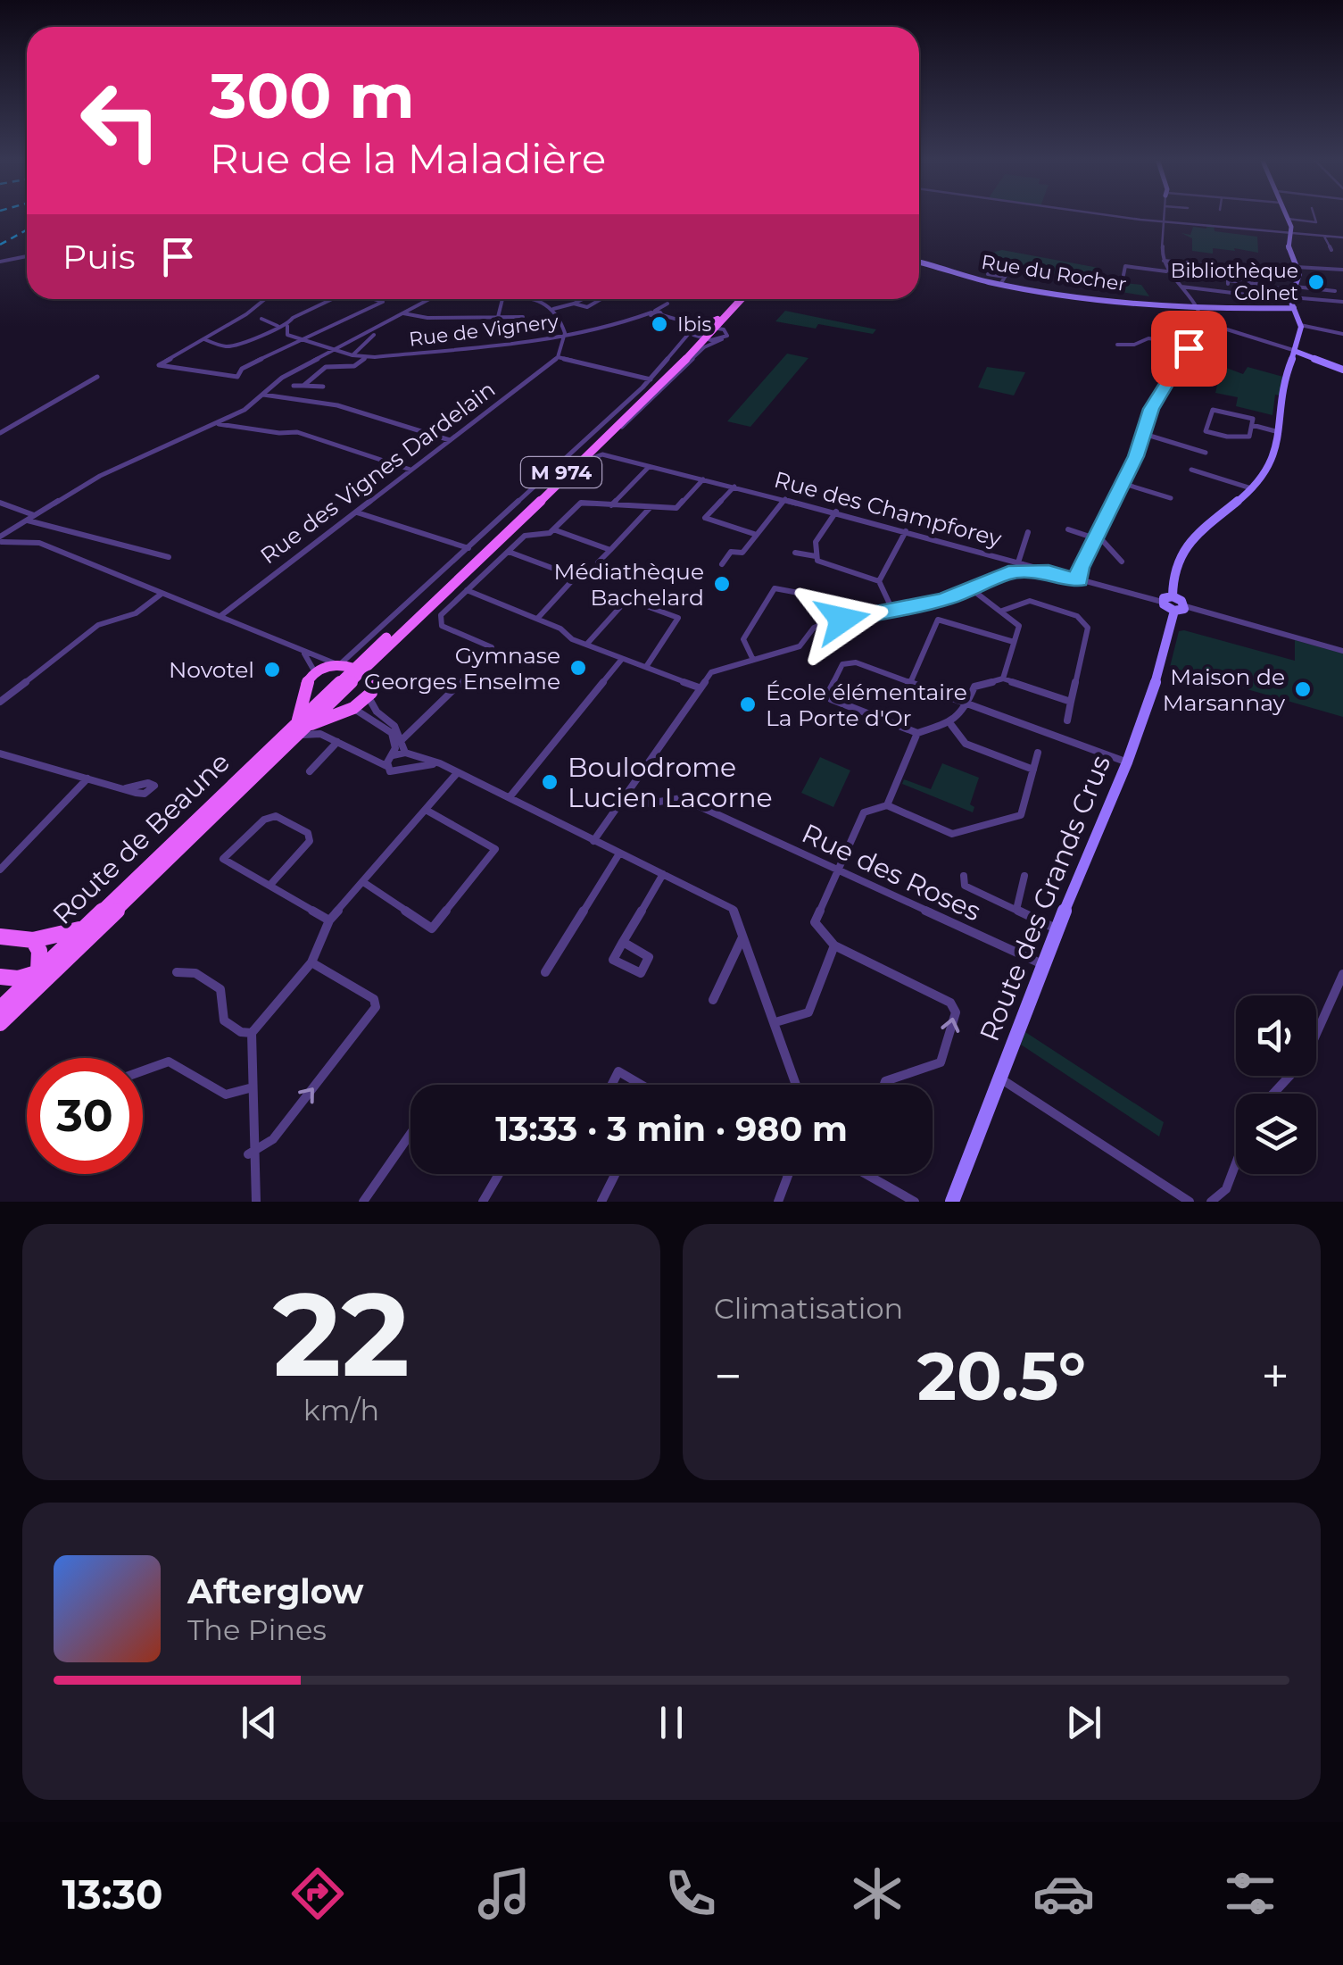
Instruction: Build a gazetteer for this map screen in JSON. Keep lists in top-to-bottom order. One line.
{"streets":{"main road":["M 974","Route de Beaune"],"street":["Rue du Rocher","Rue de Vignery","Rue des Vignes Dardelain","Rue des Champforey","Rue des Roses","Route des Grands Crus"]},"crossings":[["Rue des Champforey","Route de Beaune"],["Rue des Roses","Route des Grands Crus"]],"places":["Bibliothèque Colnet","Ibis","Médiathèque Bachelard","Gymnase Georges Enselme","Novotel","Maison de Marsannay","École élémentaire La Porte d'Or","Boulodrome Lucien Lacorne"],"page":{"turn":["300 m","Rue de la Maladière"],"then":"Puis","limit":"30","trip":"13:33 · 3 min · 980 m","tile":[["22","km/h"],"Climatisation"],"heat":["−","20.5°","+"],"song":["Afterglow","The Pines"],"tabs":"13:30"}}
